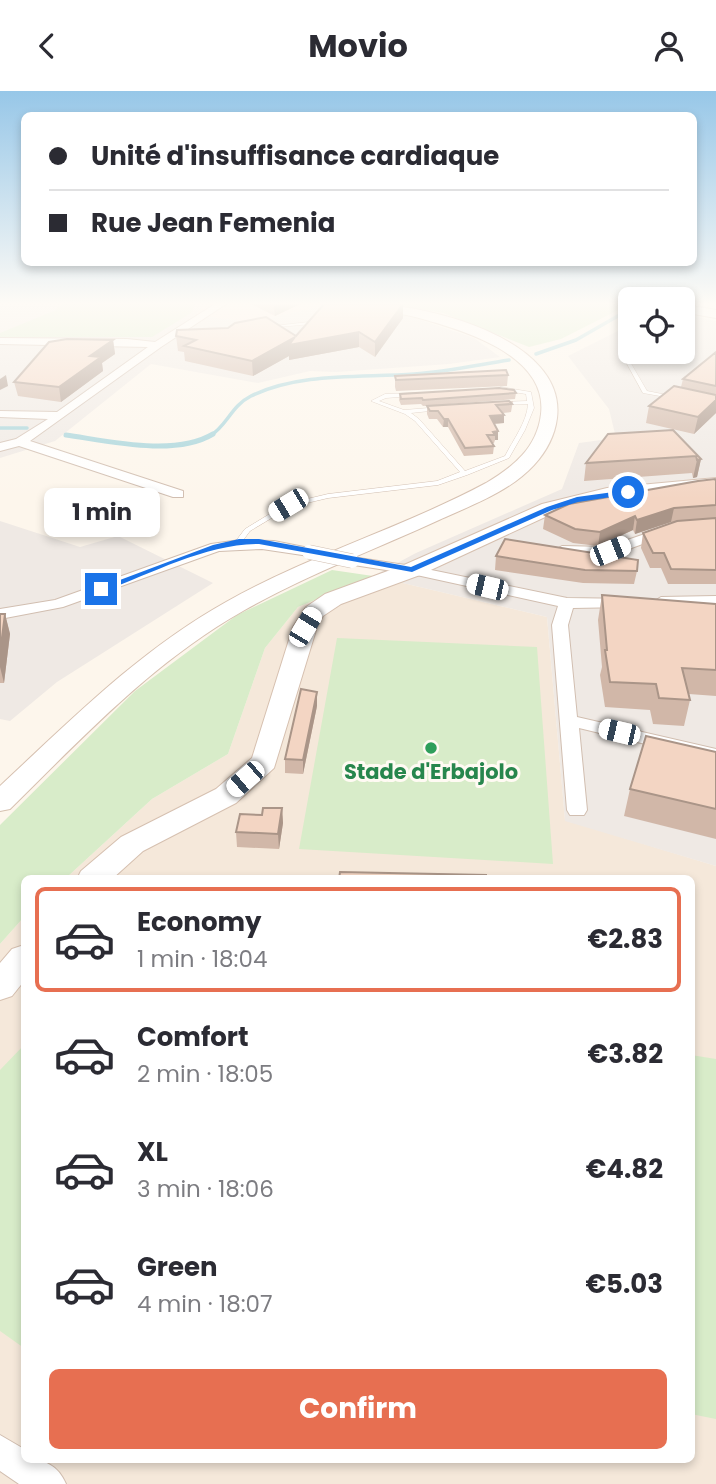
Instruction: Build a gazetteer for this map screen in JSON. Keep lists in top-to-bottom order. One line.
{"places":["Stade d'Erbajolo"],"page":{"header":"Movio","banner":["Unité d'insuffisance cardiaque","Rue Jean Femenia"],"bubble":"1 min","list":[{"name":"Economy","note":"1 min · 18:04","value":"€2.83"},{"name":"Comfort","note":"2 min · 18:05","value":"€3.82"},{"name":"XL","note":"3 min · 18:06","value":"€4.82"},{"name":"Green","note":"4 min · 18:07","value":"€5.03"}],"buttons":"Confirm"}}
